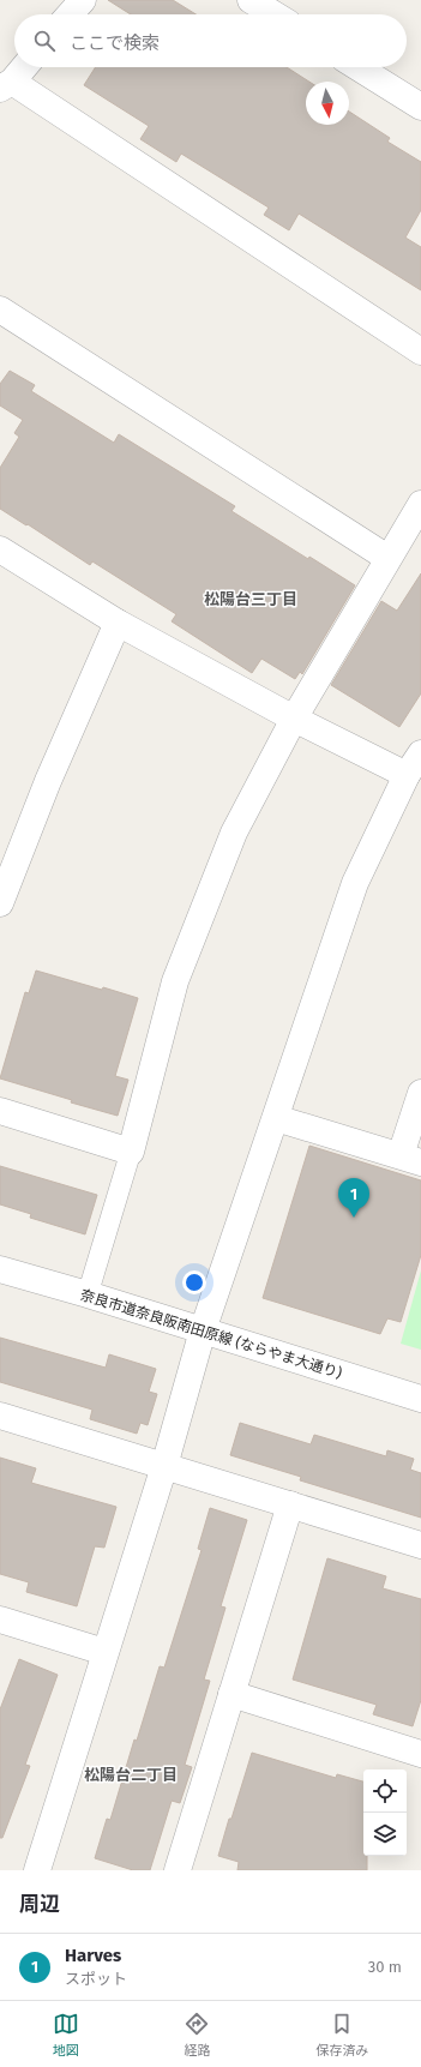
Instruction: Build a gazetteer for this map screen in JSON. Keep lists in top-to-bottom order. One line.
{"streets":{"street":["奈良市道奈良阪南田原線 (ならやま大通り)"]},"districts":["松陽台三丁目","松陽台二丁目"],"north":"bottom","page":{"search":"ここで検索","pins":"1","heading":"周辺","list":[{"mark":"1","name":"Harves","note":"スポット","value":"30 m"}],"nav":["地図","経路","保存済み"]}}
